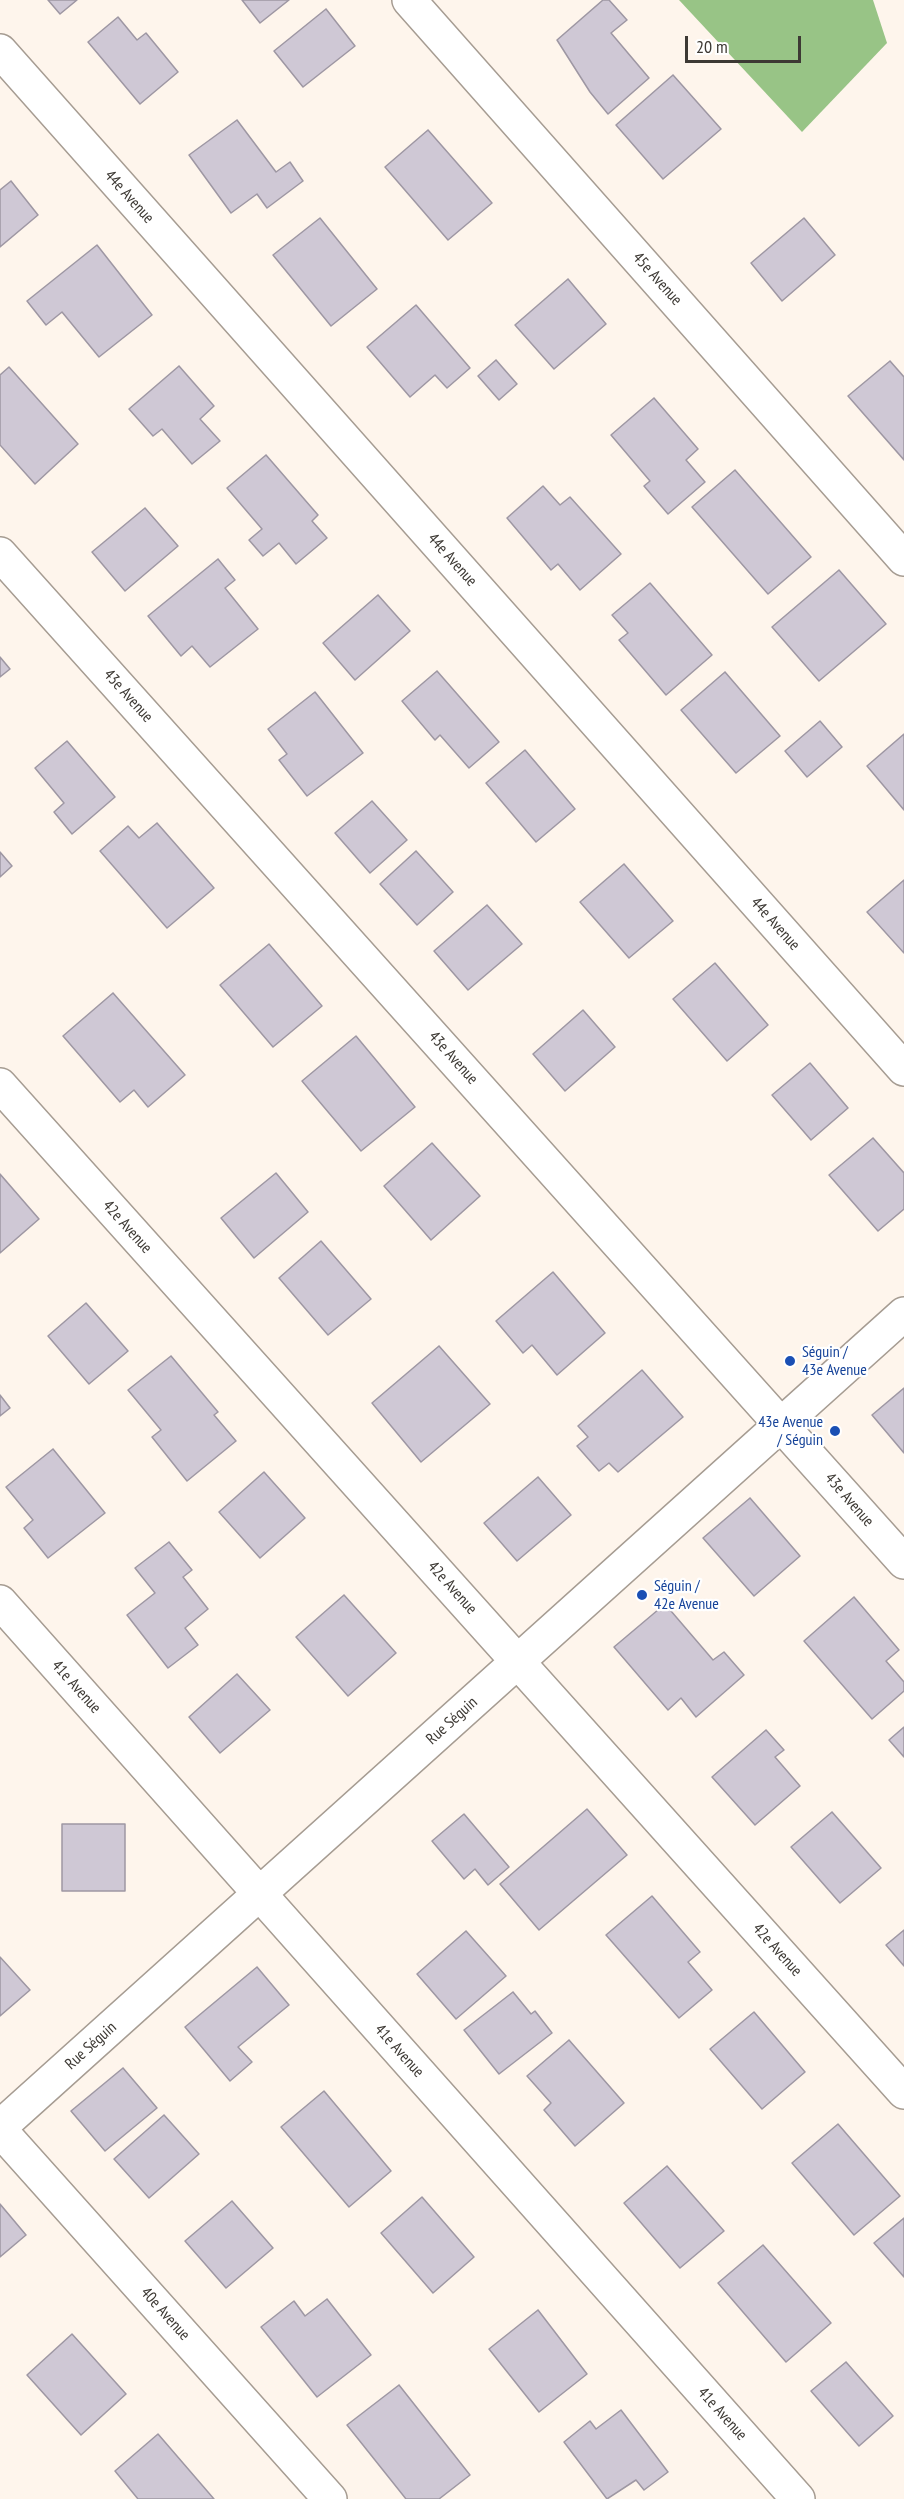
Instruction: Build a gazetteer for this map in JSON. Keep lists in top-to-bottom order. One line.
{"streets":{"street":["44e Avenue","45e Avenue","43e Avenue","42e Avenue","41e Avenue","Rue Séguin","40e Avenue"]},"crossings":[["43e Avenue","Rue Séguin"],["42e Avenue","Rue Séguin"],["41e Avenue","Rue Séguin"],["Rue Séguin","40e Avenue"]],"places":["Séguin / 43e Avenue","43e Avenue / Séguin","Séguin / 42e Avenue"],"scale_bar":"20 m"}
